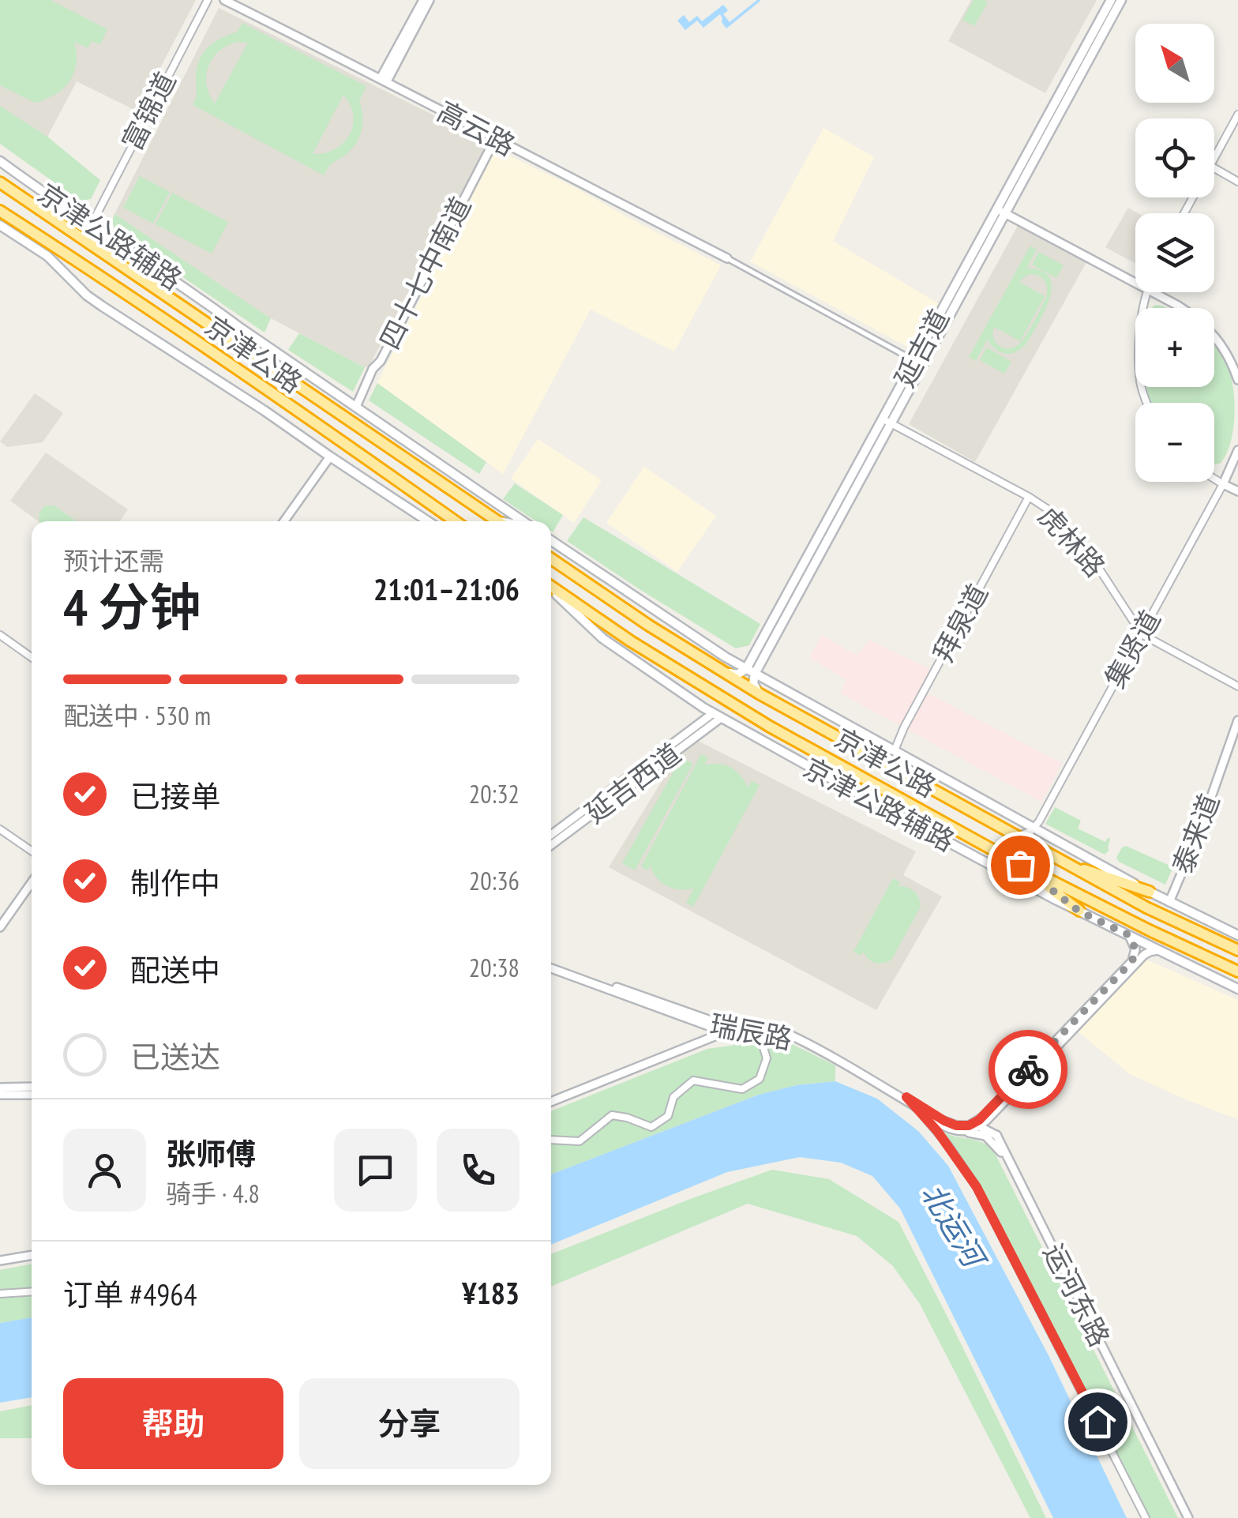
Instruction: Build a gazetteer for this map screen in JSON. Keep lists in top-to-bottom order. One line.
{"streets":{"highway":["京津公路"],"main road":["京津公路辅路","延吉道"],"street":["富锦道","高云路","四十七中南道","虎林路","拜泉道","集贤道","延吉西道","泰来道","瑞辰路","运河东路"]},"crossings":[["富锦道","京津公路辅路"],["高云路","四十七中南道"],["京津公路辅路","四十七中南道"],["京津公路辅路","延吉道"],["京津公路辅路","拜泉道"],["京津公路辅路","集贤道"],["京津公路辅路","延吉西道"],["京津公路辅路","泰来道"],["延吉道","虎林路"],["虎林路","拜泉道"],["虎林路","集贤道"]],"water":["北运河"],"north":"top left","page":{"map_buttons":["+","−"],"heading":["4 分钟","预计还需","21:01–21:06"],"panel":["张师傅","骑手 · 4.8","订单 #4964","¥183"],"bar":"配送中 · 530 m","list":[["已接单","20:32"],["制作中","20:36"],["配送中","20:38"],"已送达"],"buttons":["帮助","分享"]}}
